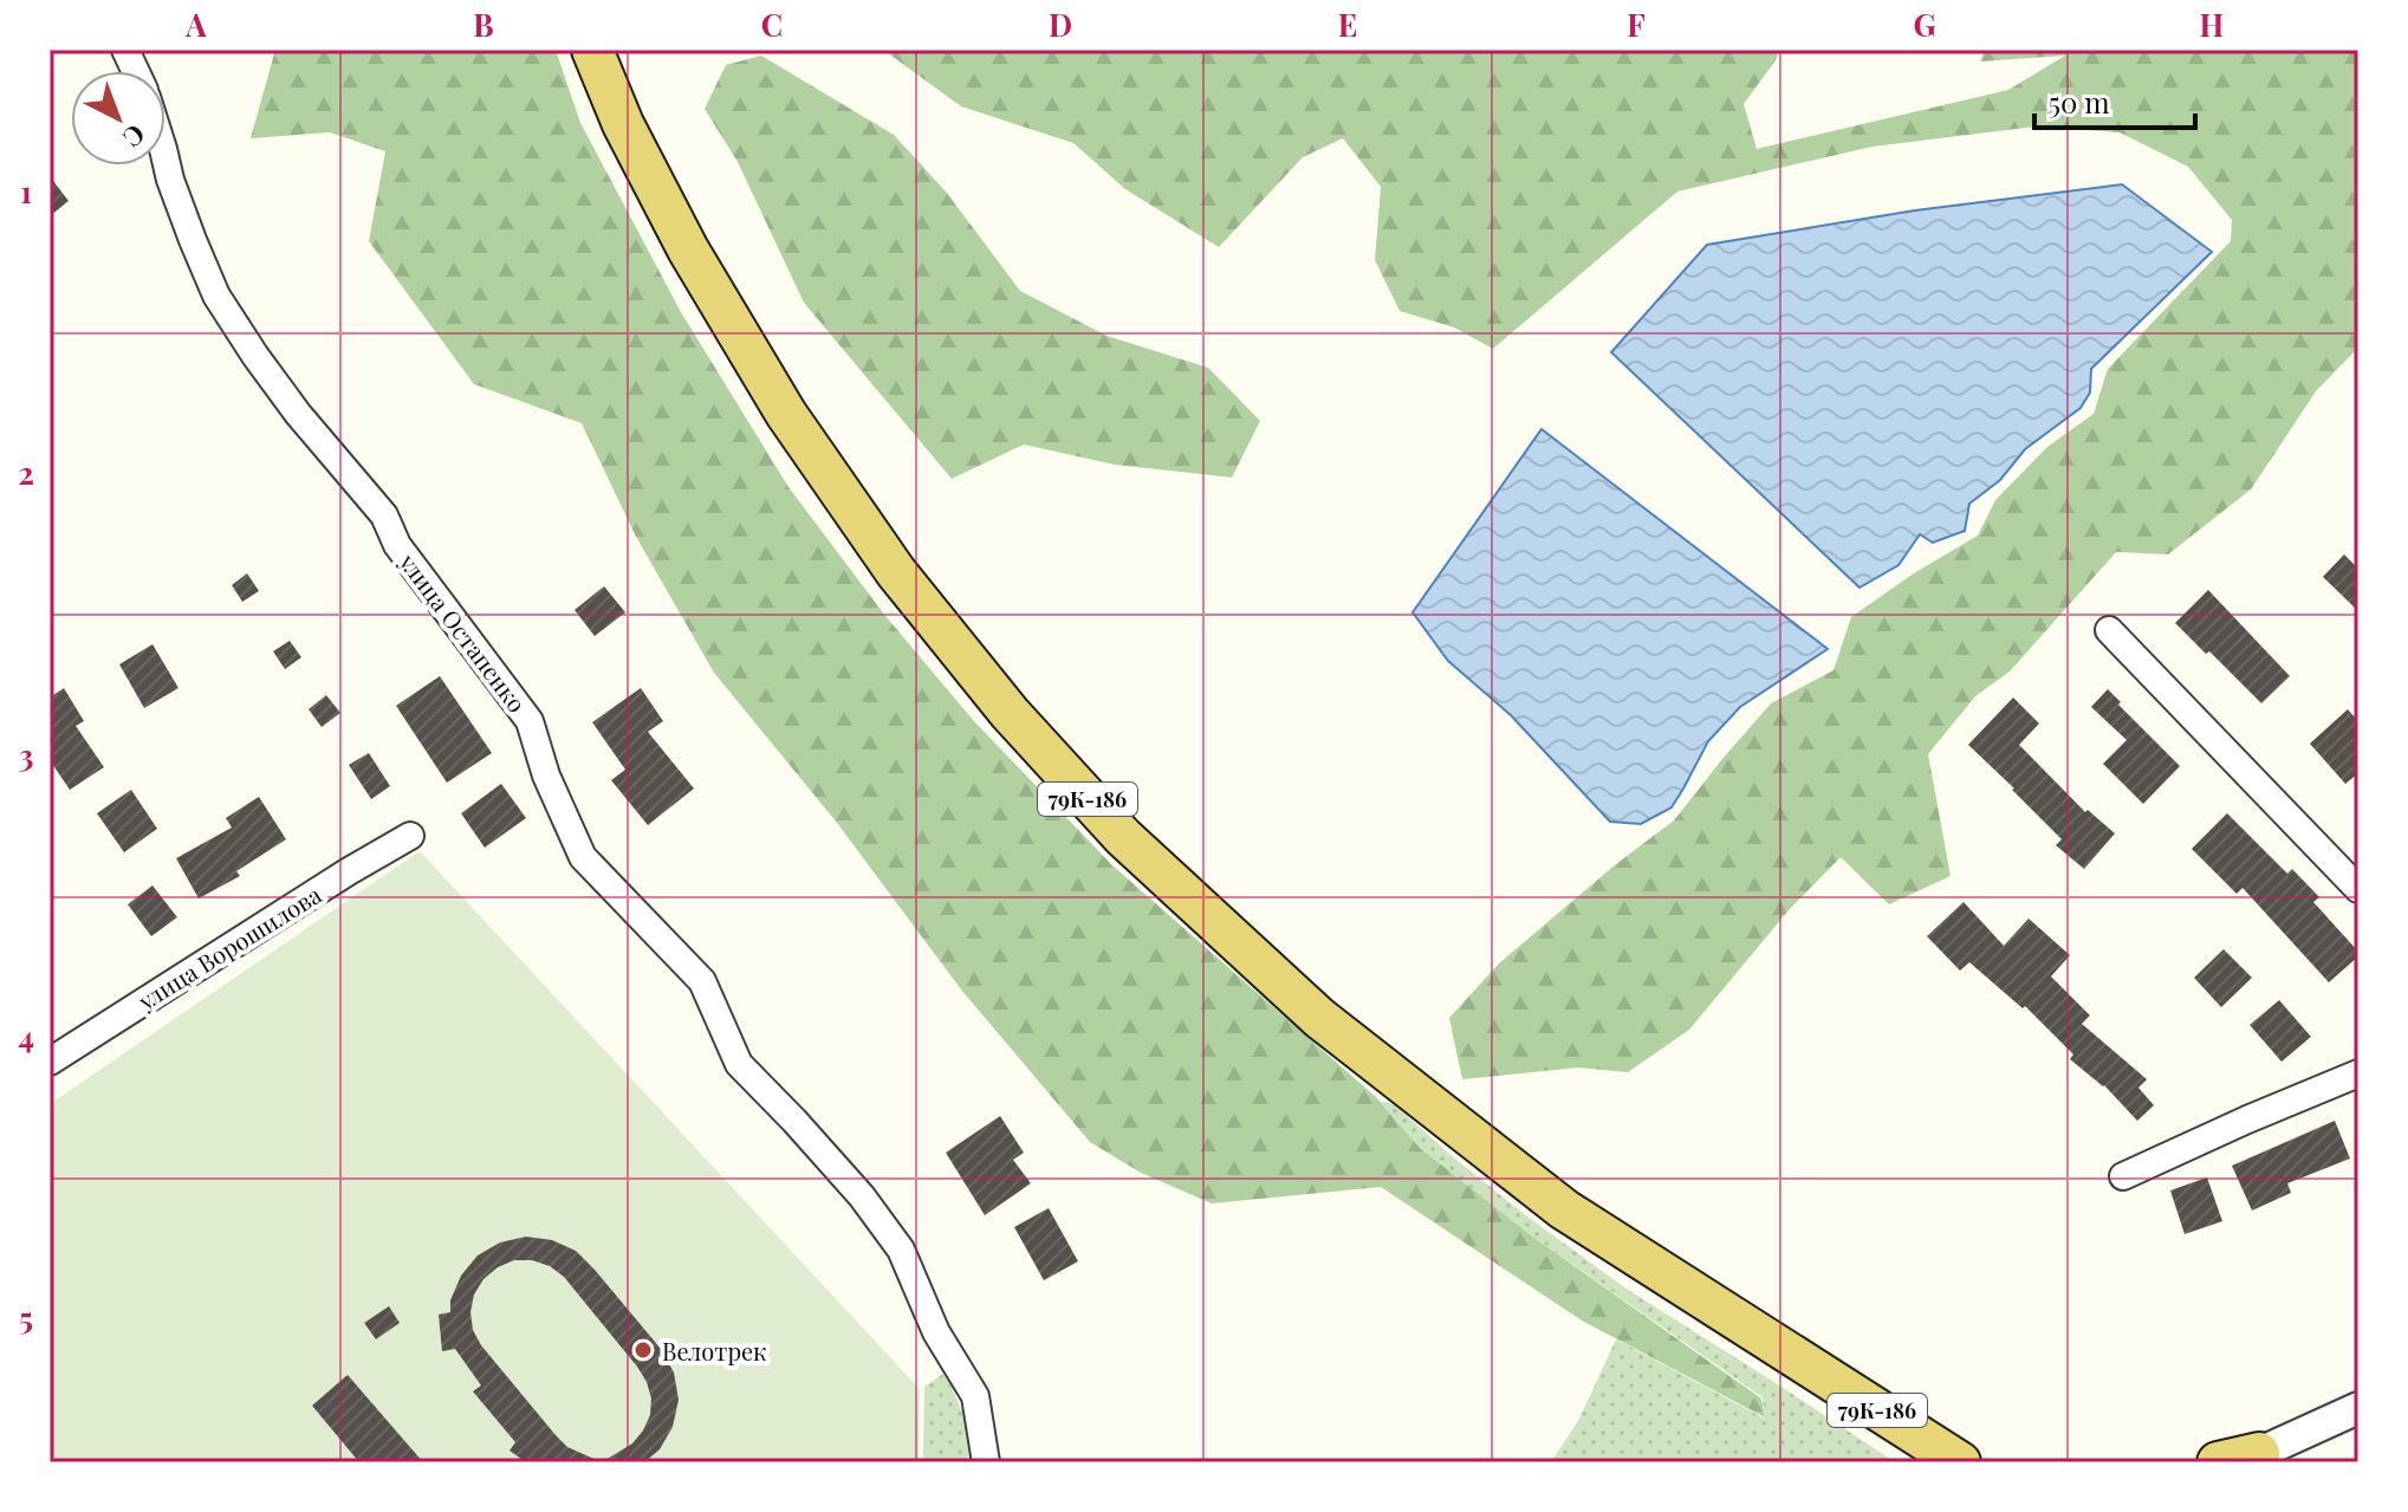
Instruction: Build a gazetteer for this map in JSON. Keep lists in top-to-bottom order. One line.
{"streets":{"main road":["79К-186"],"street":["улица Остапенко","улица Ворошилова"]},"places":["Велотрек"],"scale_bar":"50 m","north":"bottom right","grid":{"columns":["A","B","C","D","E","F","G","H"],"rows":["1","2","3","4","5"]}}
